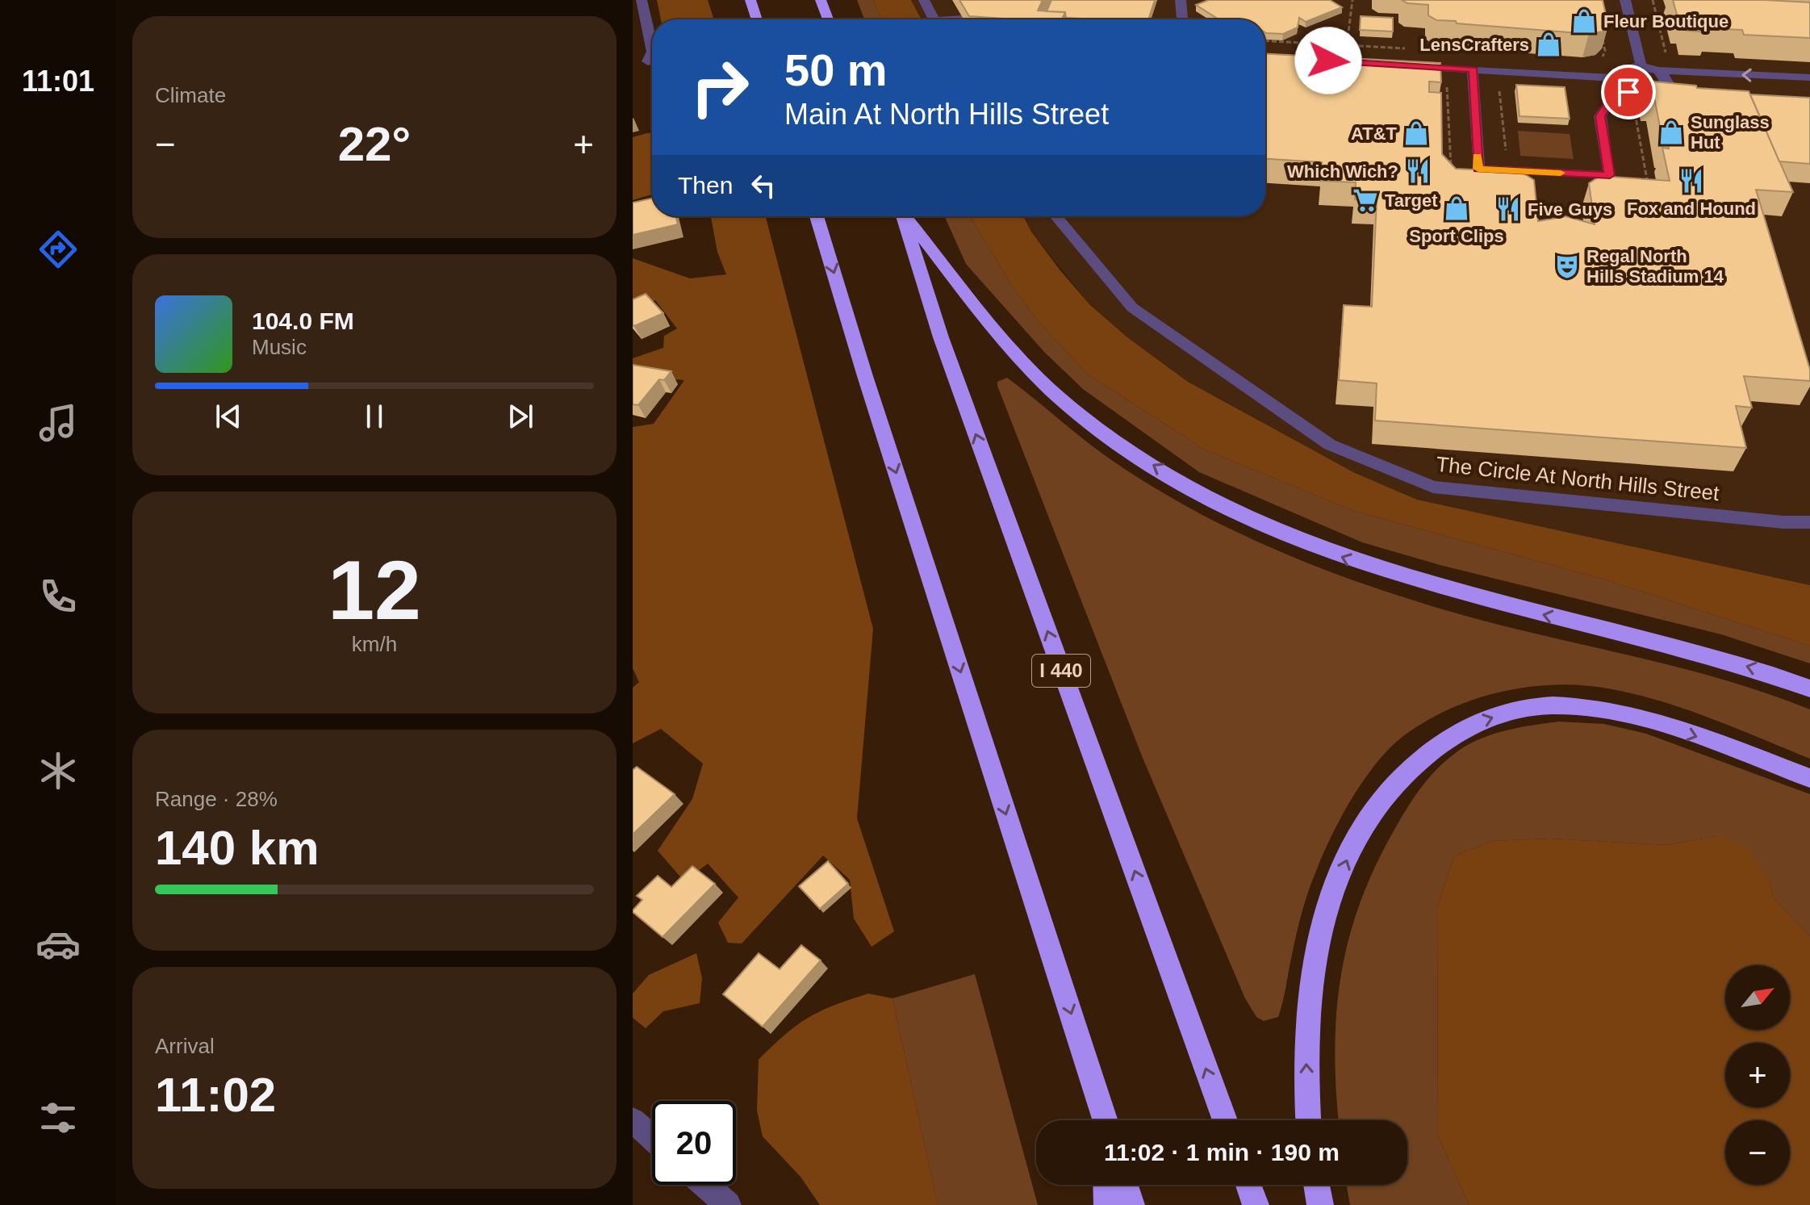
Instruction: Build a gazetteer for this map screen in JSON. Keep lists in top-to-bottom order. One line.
{"streets":{"highway":["I 440"],"lane":["The Circle At North Hills Street"]},"places":{"shop":["Fleur Boutique","LensCrafters","Sunglass Hut","AT&T","Sport Clips"],"restaurant":["Which Wich?","Fox and Hound","Five Guys"],"supermarket":["Target"],"theatre":["Regal North Hills Stadium 14"]},"north":"top right","page":{"tabs":"11:01","tile":["Climate",["12","km/h"],["Range · 28%","140 km"],["Arrival","11:02"]],"turn":["50 m","Main At North Hills Street"],"heat":["−","22°","+"],"then":"Then","song":["104.0 FM","Music"],"map_buttons":["+","−"],"limit":"20","trip":"11:02 · 1 min · 190 m"}}
